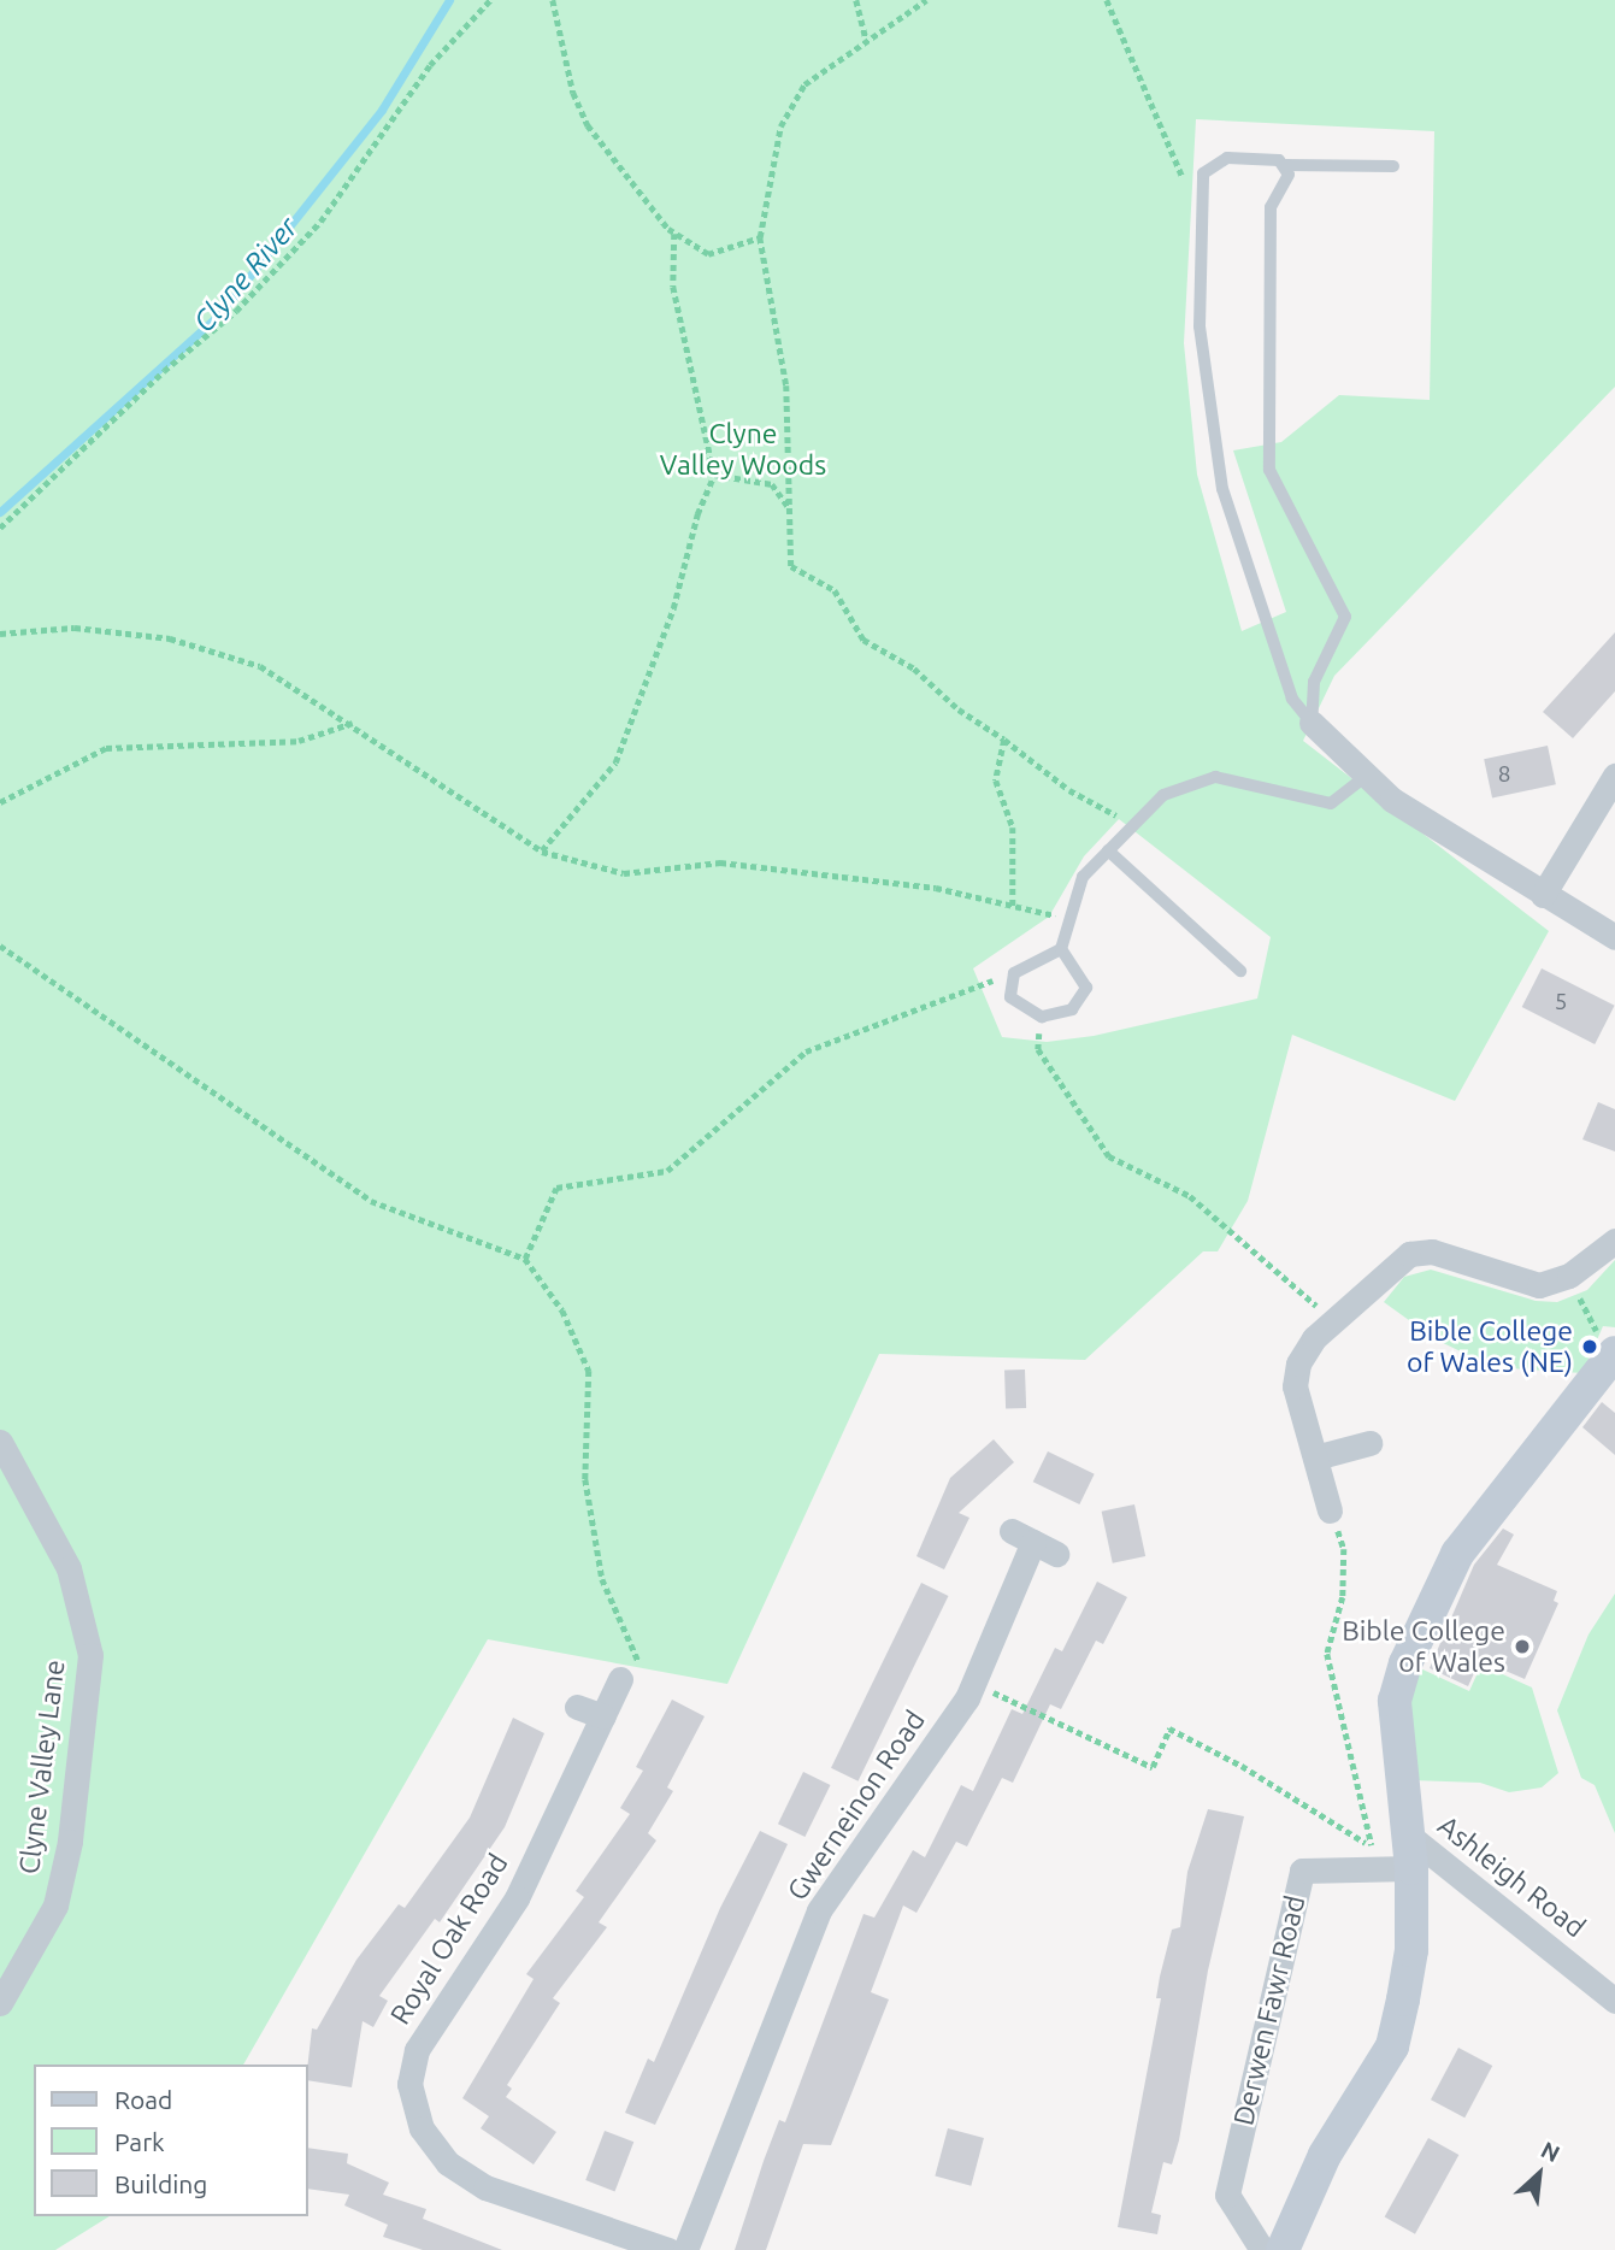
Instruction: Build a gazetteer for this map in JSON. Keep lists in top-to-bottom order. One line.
{"streets":{"street":["Clyne Valley Lane","Gwerneinon Road","Ashleigh Road","Royal Oak Road","Derwen Fawr Road"]},"crossings":[["Ashleigh Road","Derwen Fawr Road"]],"water":["Clyne River"],"parks":["Clyne Valley Woods"],"places":["Bible College of Wales (NE)","Bible College of Wales"],"house_numbers":["8","5"],"legend":["Road","Park","Building"],"north":"top right"}
